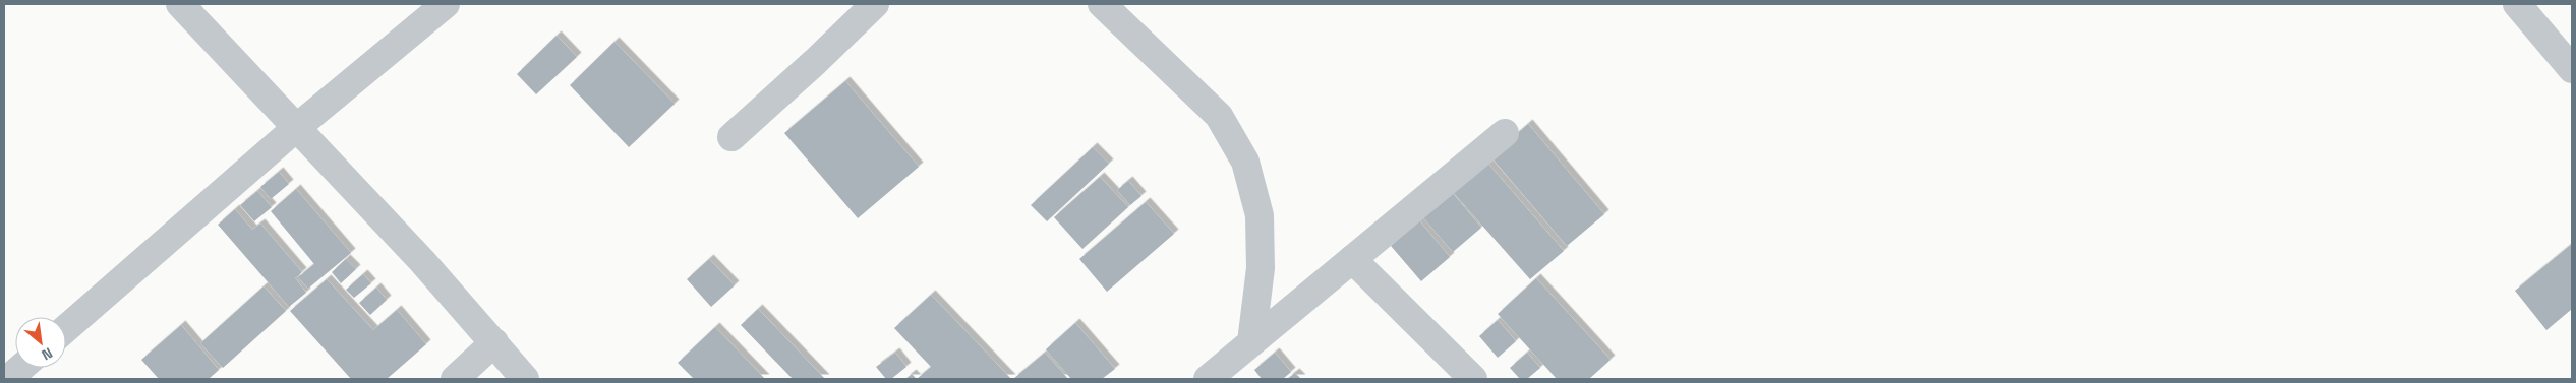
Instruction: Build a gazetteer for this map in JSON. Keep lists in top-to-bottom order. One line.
{"north":"bottom right"}
